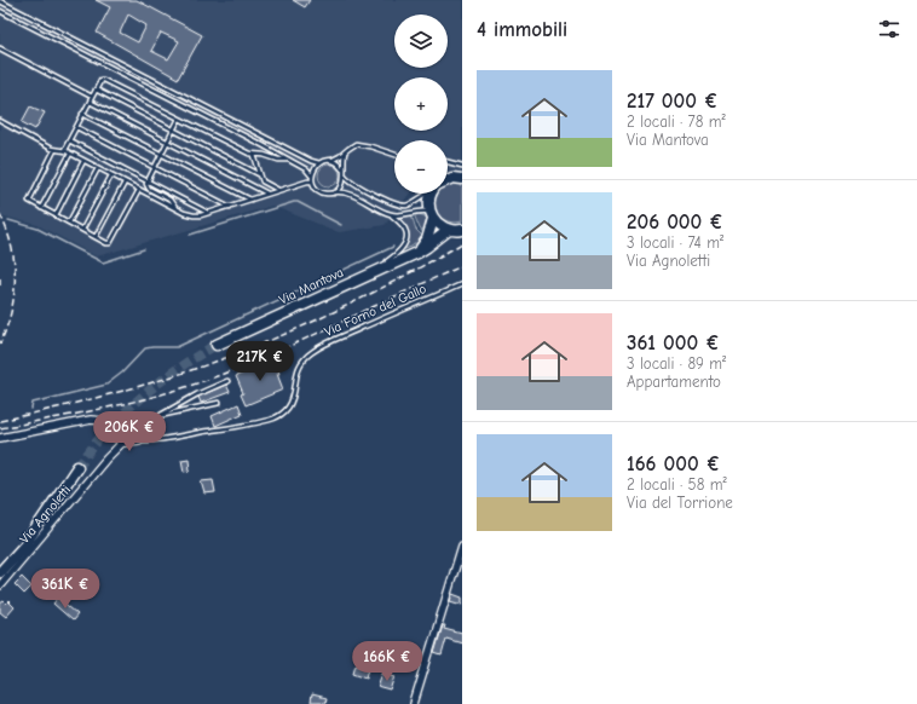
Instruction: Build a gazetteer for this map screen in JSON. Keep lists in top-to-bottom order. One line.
{"streets":{"main road":["Via Mantova"],"street":["Via Forno del Gallo","Via Agnoletti"]},"crossings":[["Via Forno del Gallo","Via Agnoletti"]],"page":{"heading":"4 immobili","map_buttons":["+","−"],"list":[{"name":"217 000 €","note":"2 locali · 78 m² · Via Mantova"},{"name":"206 000 €","note":"3 locali · 74 m² · Via Agnoletti"},{"name":"361 000 €","note":"3 locali · 89 m² · Appartamento"},{"name":"166 000 €","note":"2 locali · 58 m² · Via del Torrione"}],"price":["217K €","206K €","361K €","166K €"]}}
